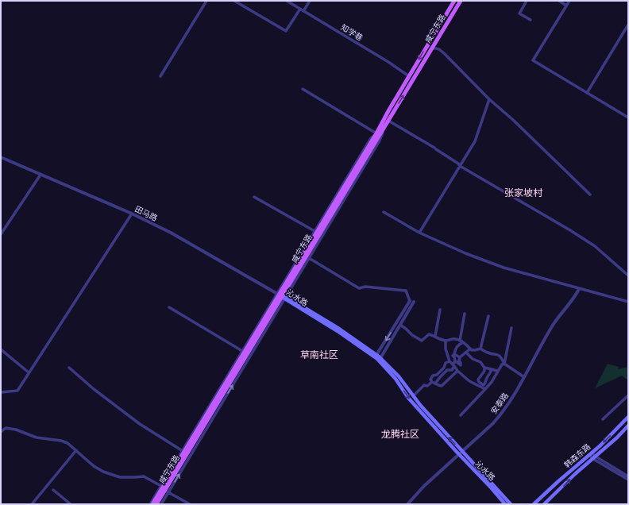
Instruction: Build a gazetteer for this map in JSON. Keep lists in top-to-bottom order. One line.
{"streets":{"main road":["咸宁东路","沁水路","韩森东路"],"street":["知学巷","田马路","安泰路"]},"crossings":[["咸宁东路","知学巷"],["咸宁东路","田马路"],["咸宁东路","沁水路"],["田马路","沁水路"],["沁水路","安泰路"]],"districts":["张家坡村","草南社区","龙腾社区"]}
